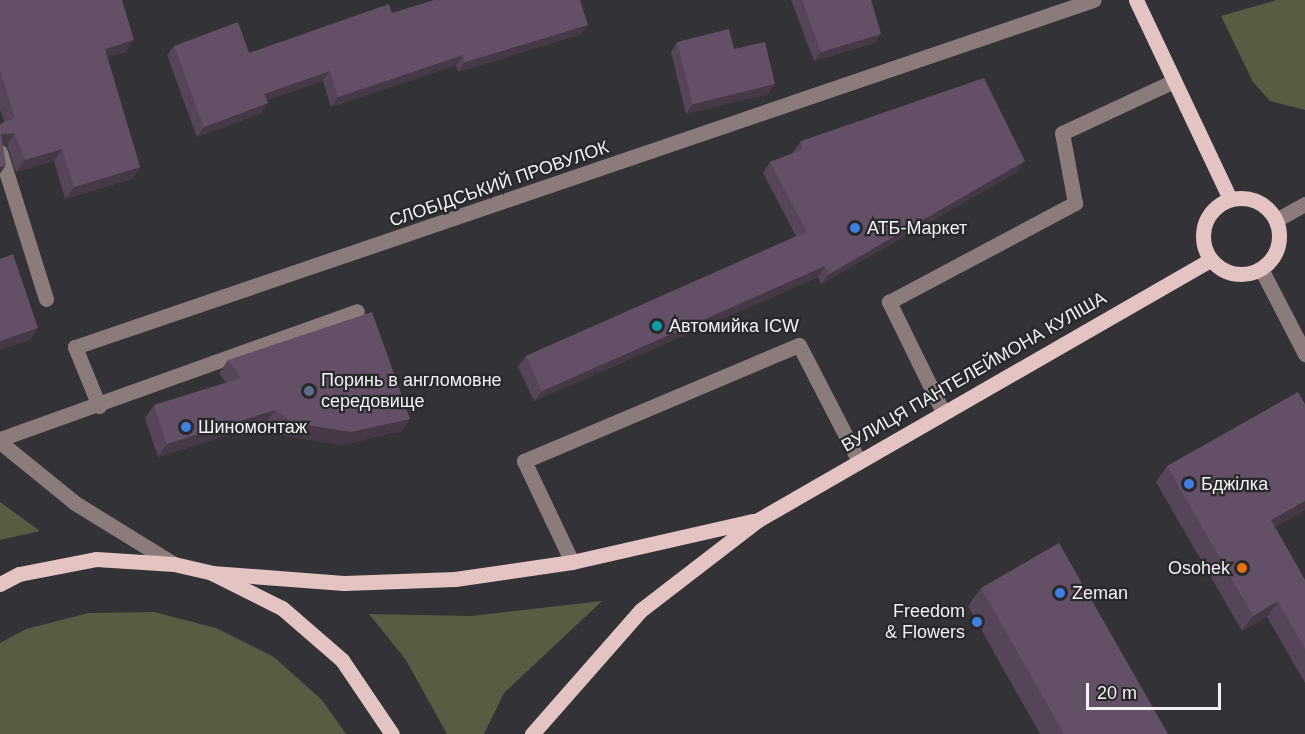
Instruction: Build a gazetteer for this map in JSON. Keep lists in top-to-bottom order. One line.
{"streets":{"main road":["ВУЛИЦЯ ПАНТЕЛЕЙМОНА КУЛІША"],"street":["СЛОБІДСЬКИЙ ПРОВУЛОК"]},"places":["АТБ-Маркет","Автомийка ICW","Поринь в англомовне середовище","Шиномонтаж","Бджілка","Оsоhek","Zeman","Freedom & Flowers"],"scale_bar":"20 m"}
